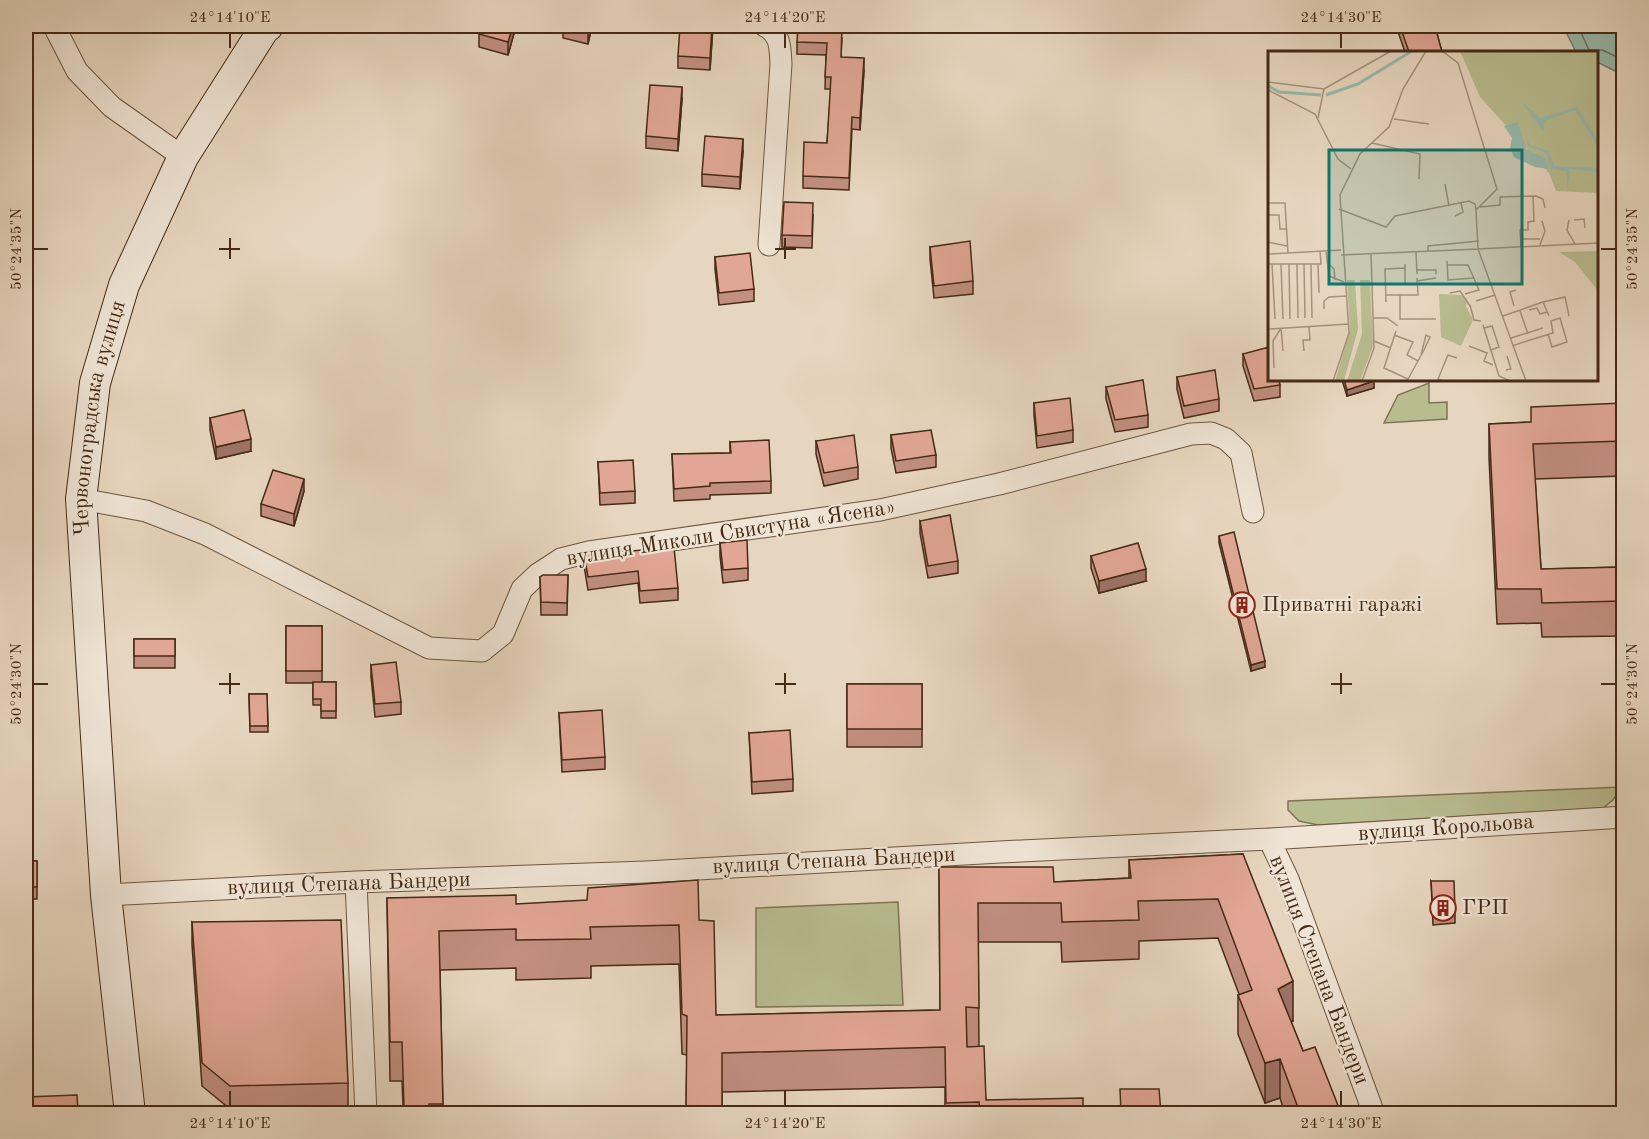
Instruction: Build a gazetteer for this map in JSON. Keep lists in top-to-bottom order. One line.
{"streets":{"street":["Червоноградська вулиця","вулиця Миколи Свистуна «Ясена»","вулиця Корольова","вулиця Степана Бандери"]},"crossings":[["Червоноградська вулиця","вулиця Миколи Свистуна «Ясена»"],["Червоноградська вулиця","вулиця Степана Бандери"],["вулиця Корольова","вулиця Степана Бандери"]],"places":{"building":["Приватні гаражі","ГРП"]},"coordinates":["24°14'10\"E","24°14'20\"E","24°14'30\"E","50°24'35\"N","50°24'30\"N"]}
